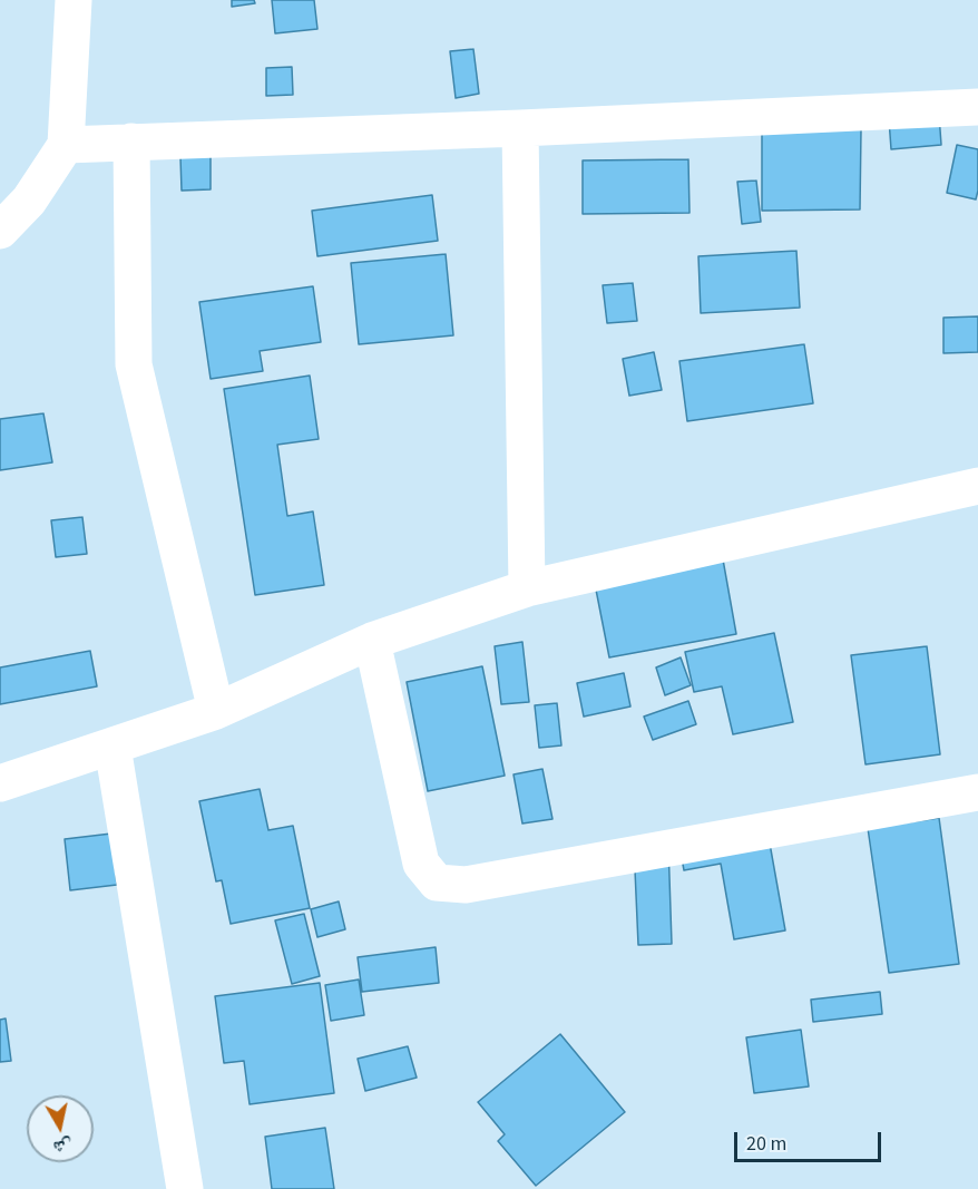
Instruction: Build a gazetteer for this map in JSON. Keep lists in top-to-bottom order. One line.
{"scale_bar":"20 m","north":"bottom"}
